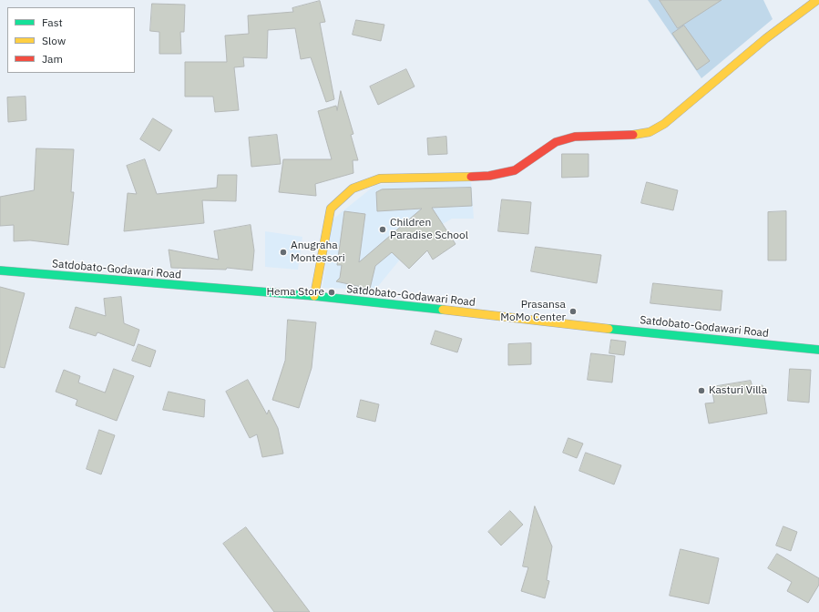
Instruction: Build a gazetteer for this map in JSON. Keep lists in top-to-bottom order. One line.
{"streets":{"street":["Satdobato-Godawari Road"]},"places":["Children Paradise School","Anugraha Montessori","Hema Store","Prasansa MoMo Center","Kasturi Villa"],"legend":["Fast","Slow","Jam"]}
